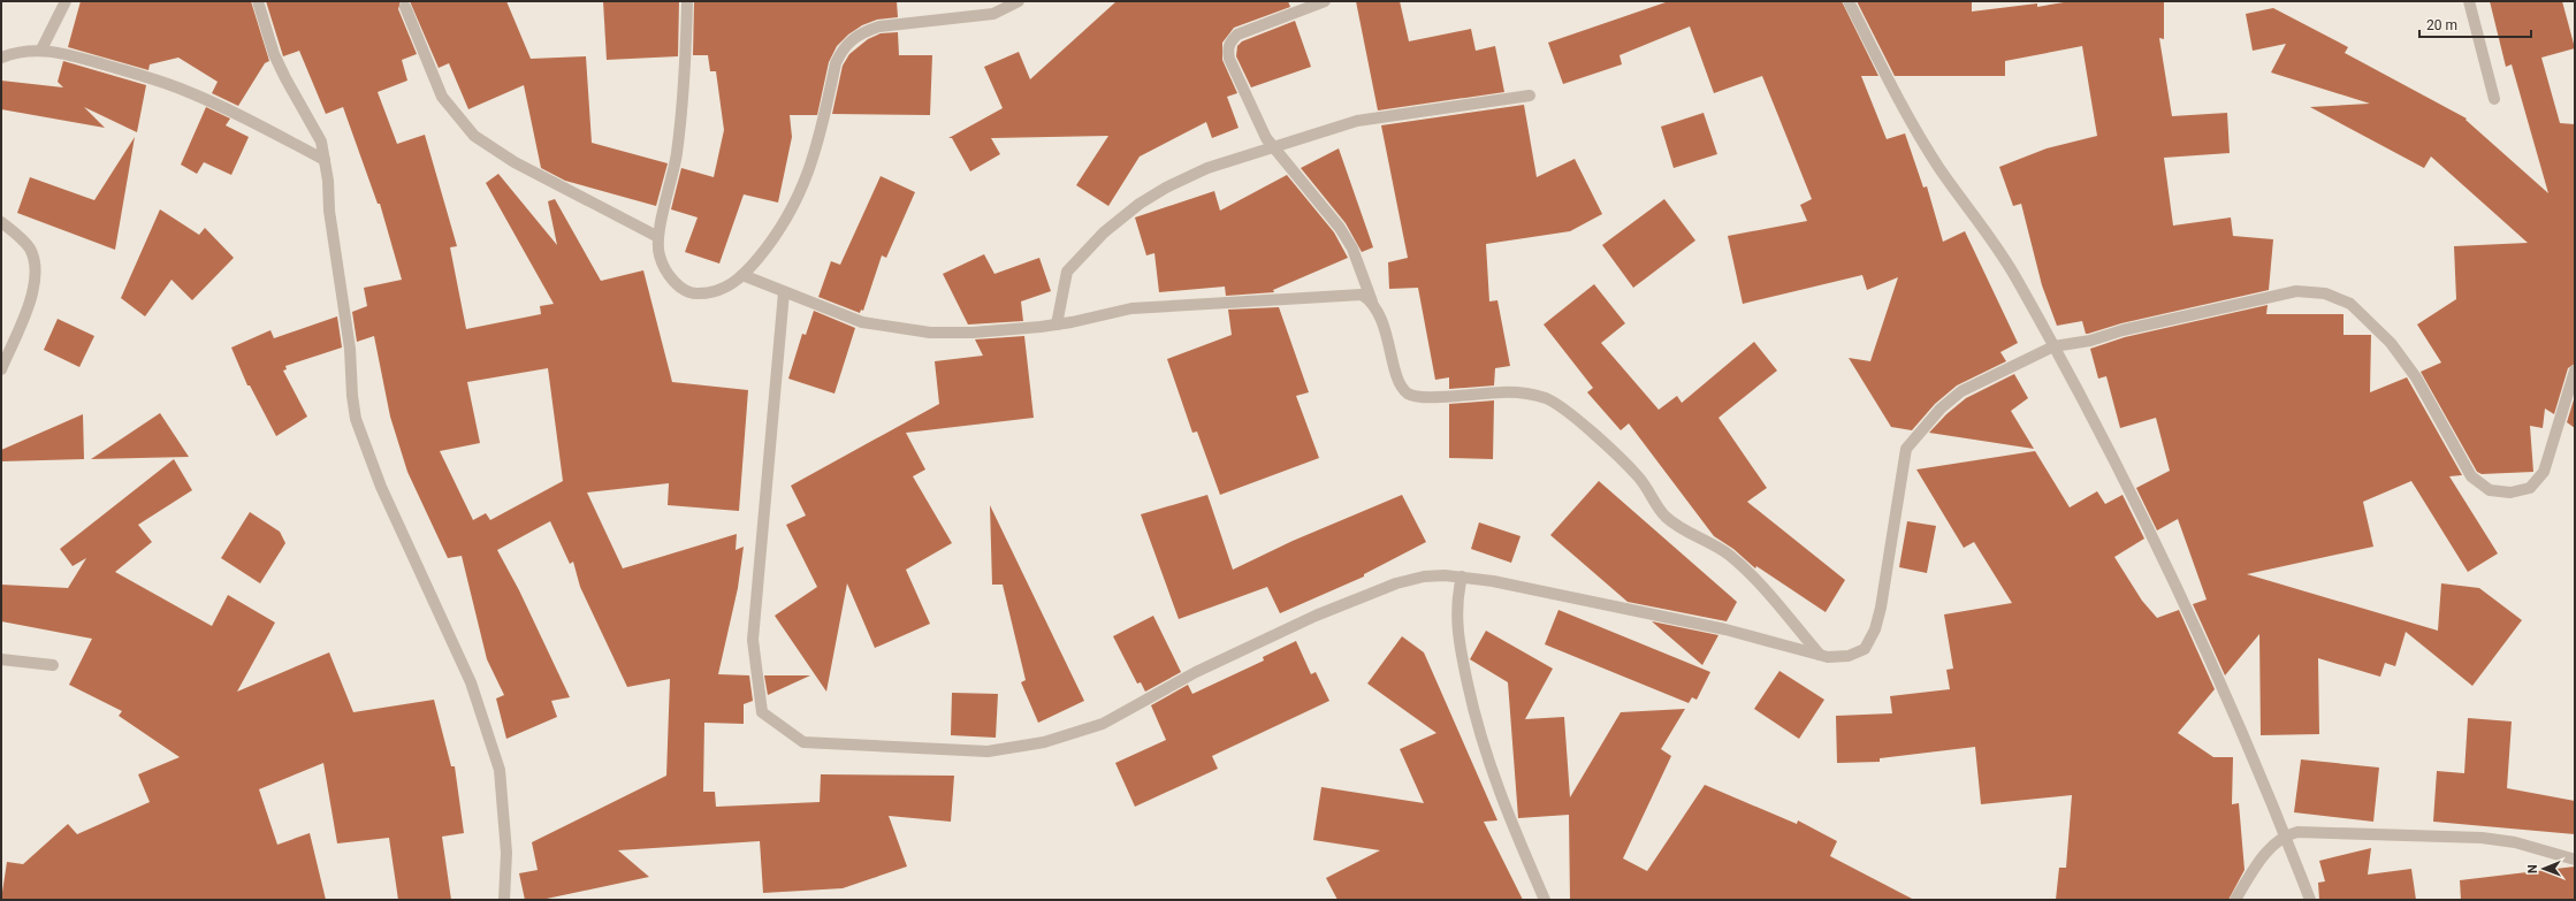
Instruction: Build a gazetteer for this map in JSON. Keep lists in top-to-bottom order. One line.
{"scale_bar":"20 m","north":"left"}
